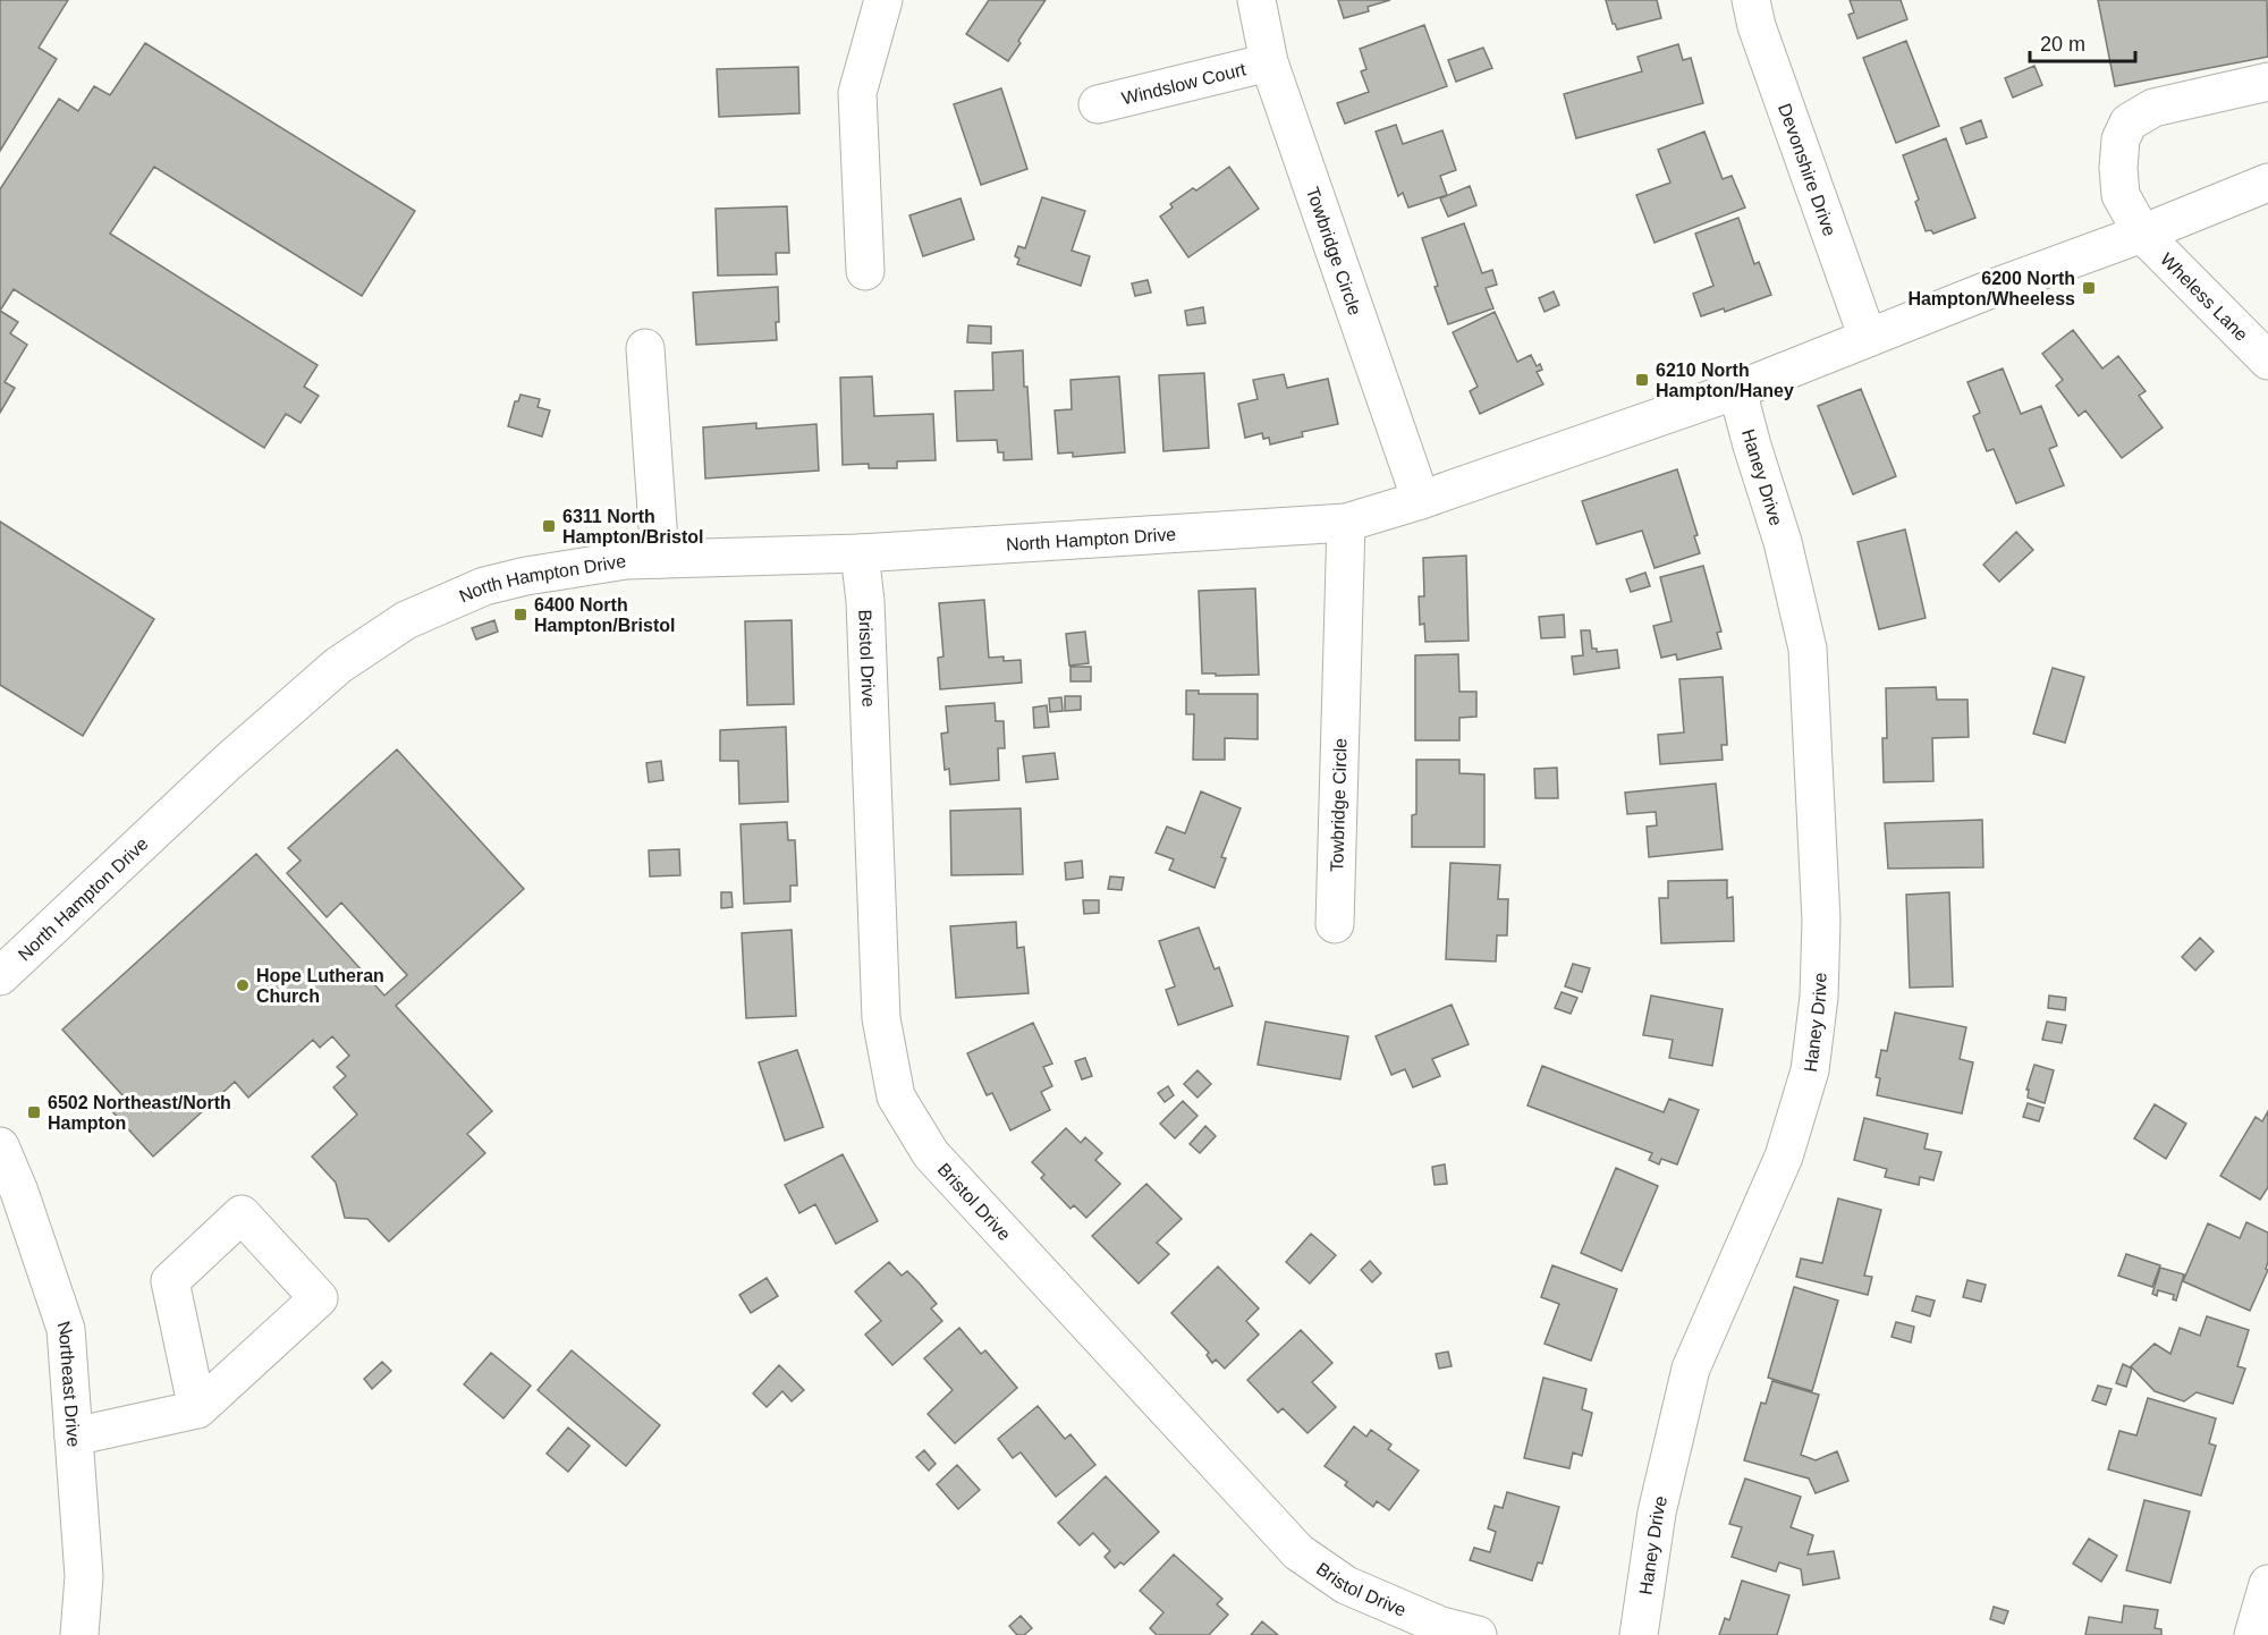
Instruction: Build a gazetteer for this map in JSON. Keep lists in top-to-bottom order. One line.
{"streets":{"street":["Windslow Court","Devonshire Drive","Towbridge Circle","Wheless Lane","Haney Drive","North Hampton Drive","Bristol Drive","Northeast Drive"]},"crossings":[["Windslow Court","Towbridge Circle"],["Devonshire Drive","North Hampton Drive"],["Towbridge Circle","North Hampton Drive"],["Wheless Lane","North Hampton Drive"],["Haney Drive","North Hampton Drive"],["North Hampton Drive","Bristol Drive"]],"places":{"transit":["6200 North Hampton/Wheeless","6210 North Hampton/Haney","6311 North Hampton/Bristol","6400 North Hampton/Bristol","6502 Northeast/North Hampton"],"other":["Hope Lutheran Church"]},"scale_bar":"20 m"}
